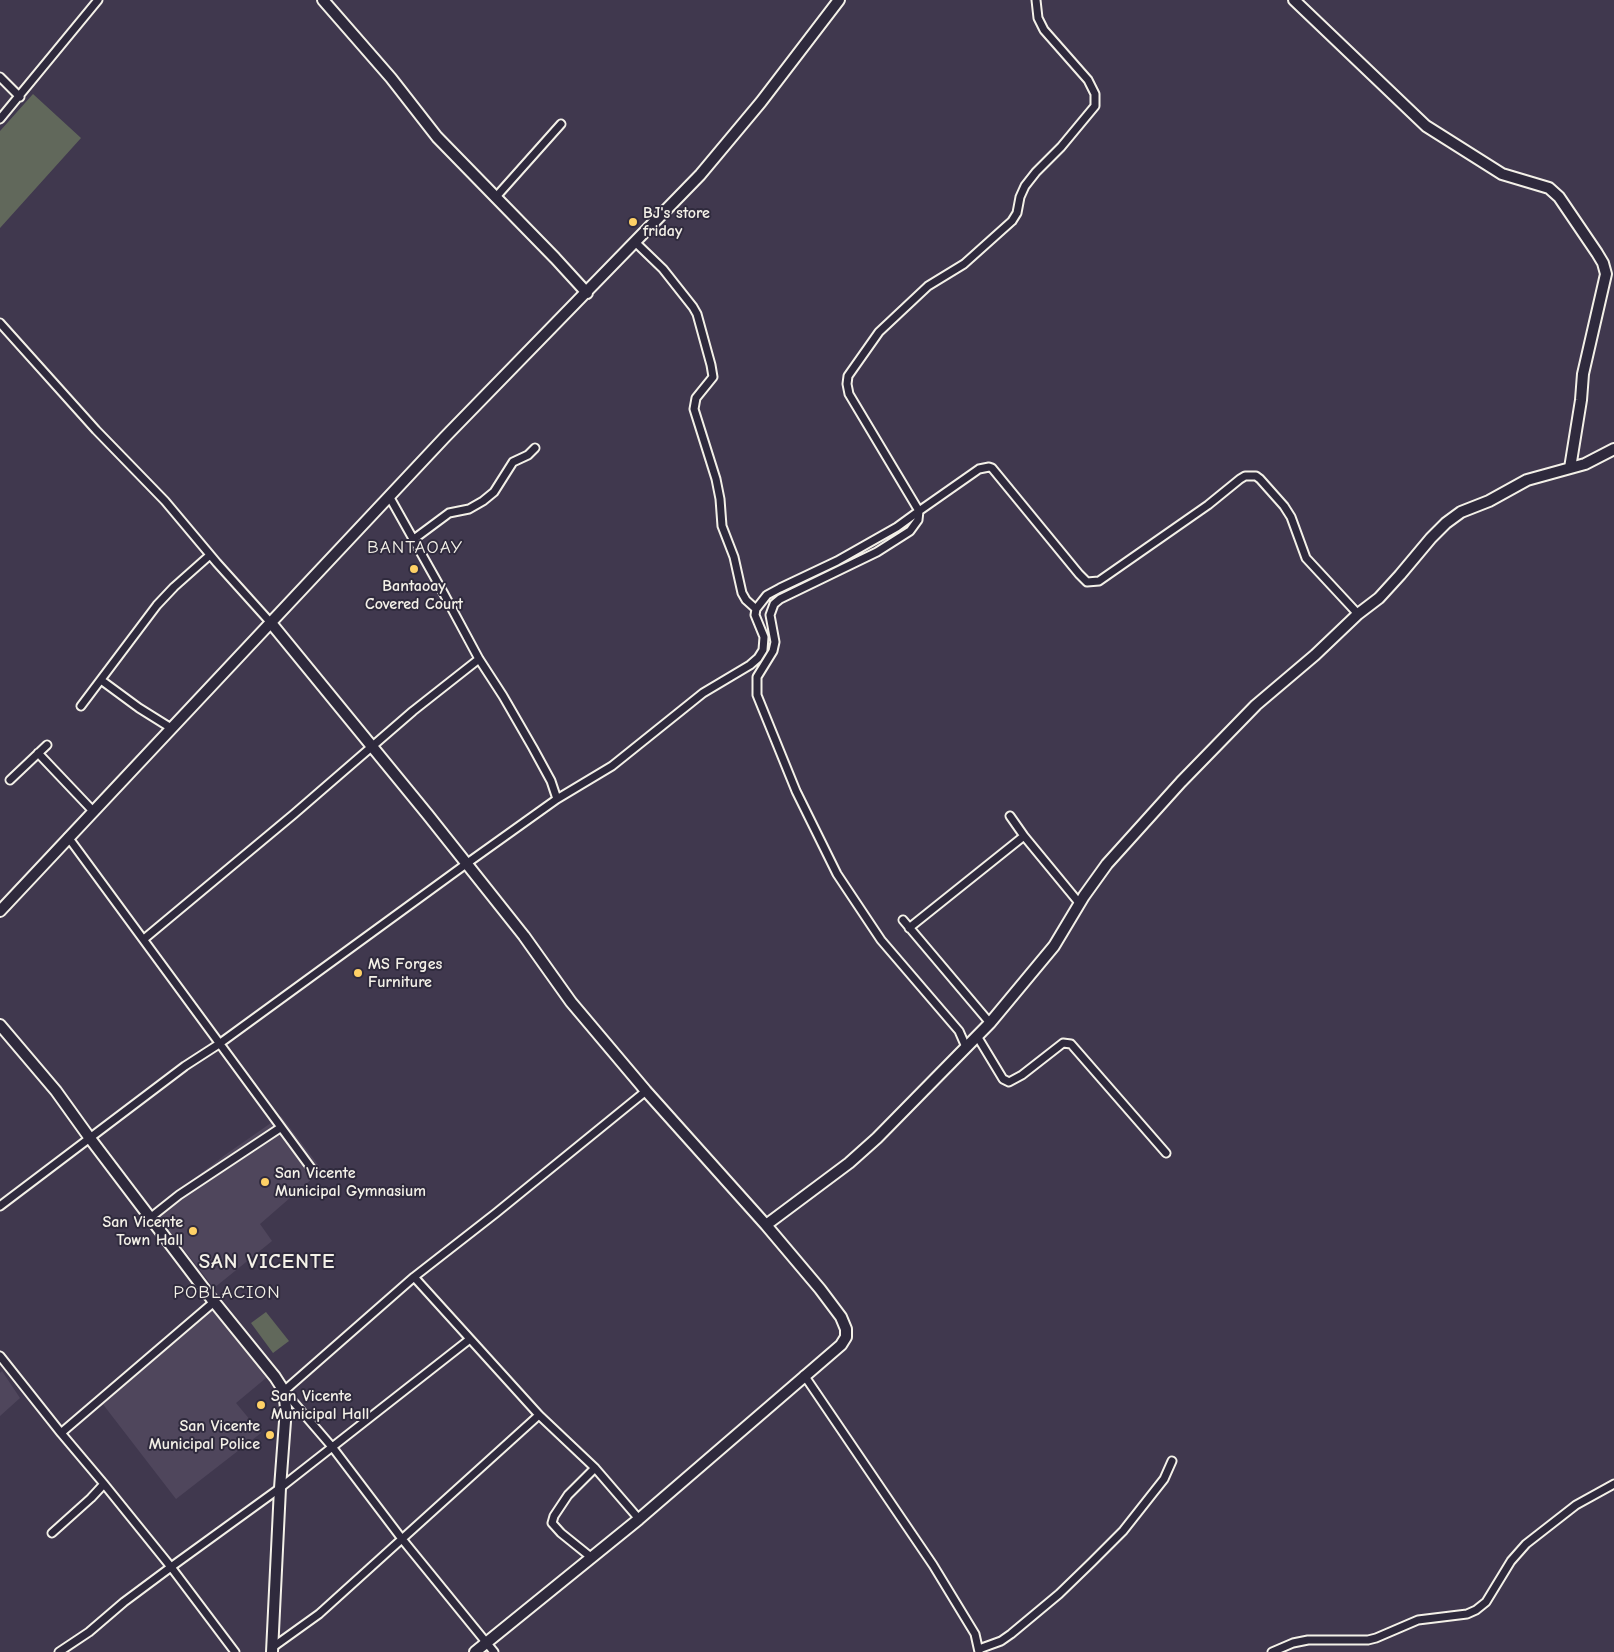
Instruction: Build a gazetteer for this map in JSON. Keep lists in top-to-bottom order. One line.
{"districts":["BANTAOAY","SAN VICENTE","POBLACION"],"places":["BJ's store friday","Bantaoay Covered Court","MS Forges Furniture","San Vicente Municipal Gymnasium","San Vicente Town Hall","San Vicente Municipal Hall","San Vicente Municipal Police"]}
